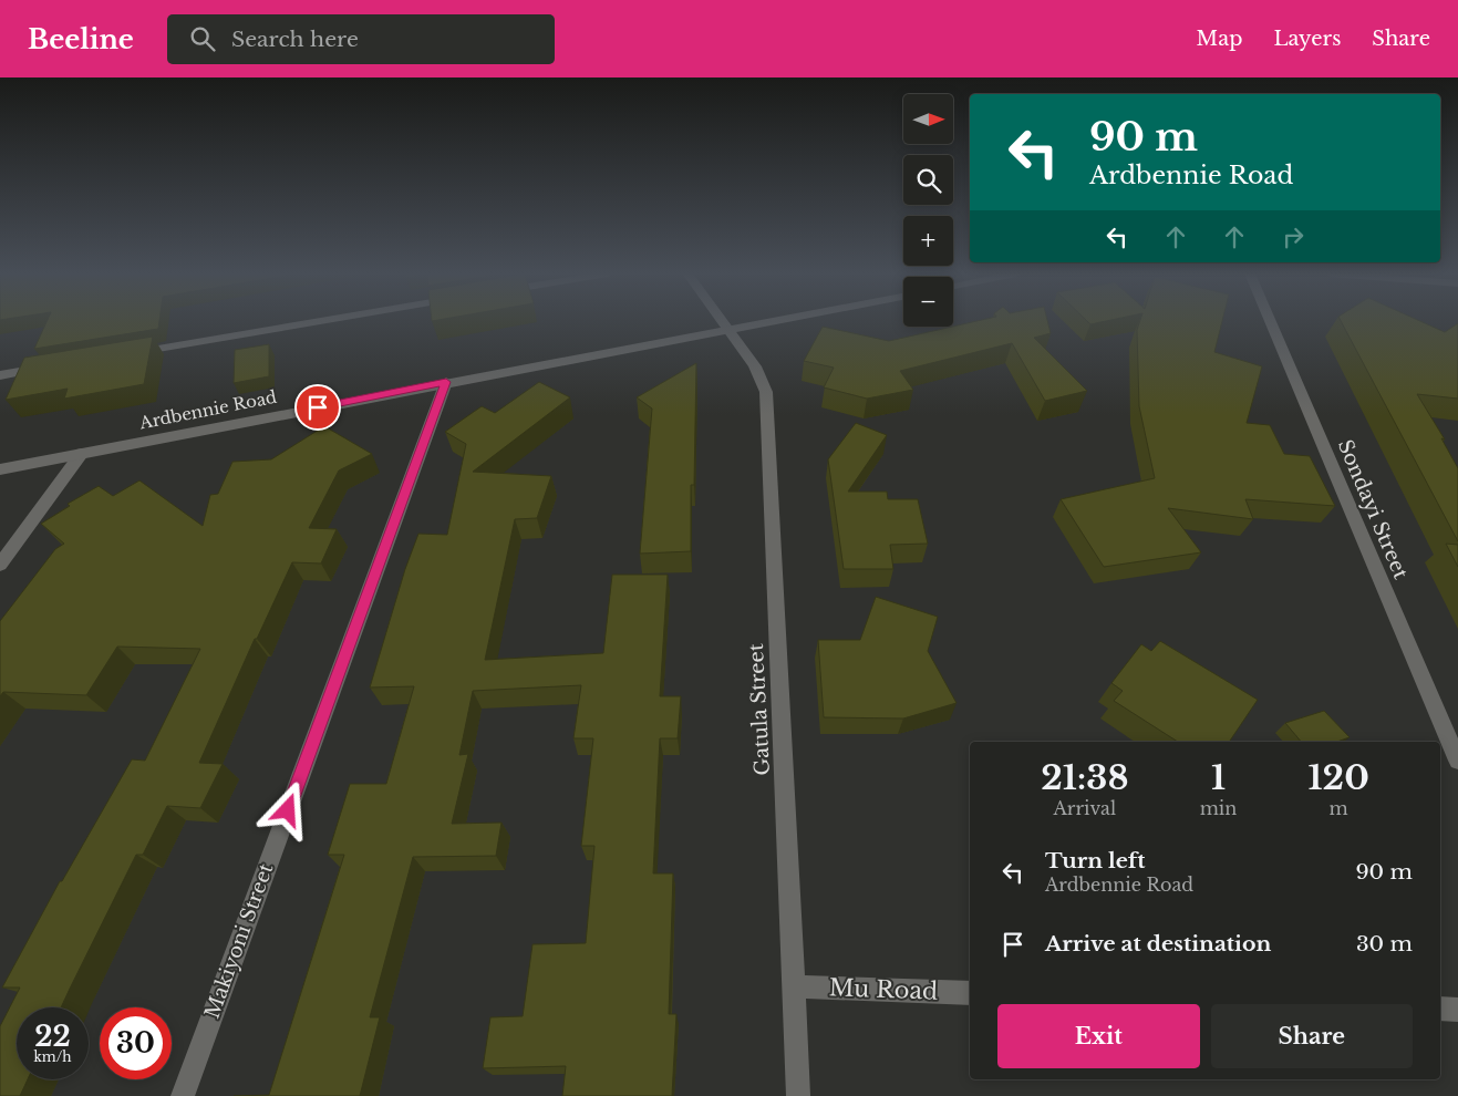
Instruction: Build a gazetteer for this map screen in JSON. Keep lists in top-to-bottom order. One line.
{"streets":{"street":["Ardbennie Road","Sondayi Street","Gatula Street","Makiyoni Street","Mu Road"]},"crossings":[["Ardbennie Road","Gatula Street"],["Ardbennie Road","Makiyoni Street"],["Gatula Street","Mu Road"]],"north":"right","page":{"header":"Beeline","search":"Search here","nav":["Map","Layers","Share"],"map_buttons":["+","−"],"turn":["90 m","Ardbennie Road"],"eta":["21:38","Arrival","1","min","120","m"],"list":[{"name":"Turn left","note":"Ardbennie Road","value":"90 m"},{"name":"Arrive at destination","value":"30 m"}],"buttons":["Exit","Share"],"speed":"22 km/h","limit":"30"}}
